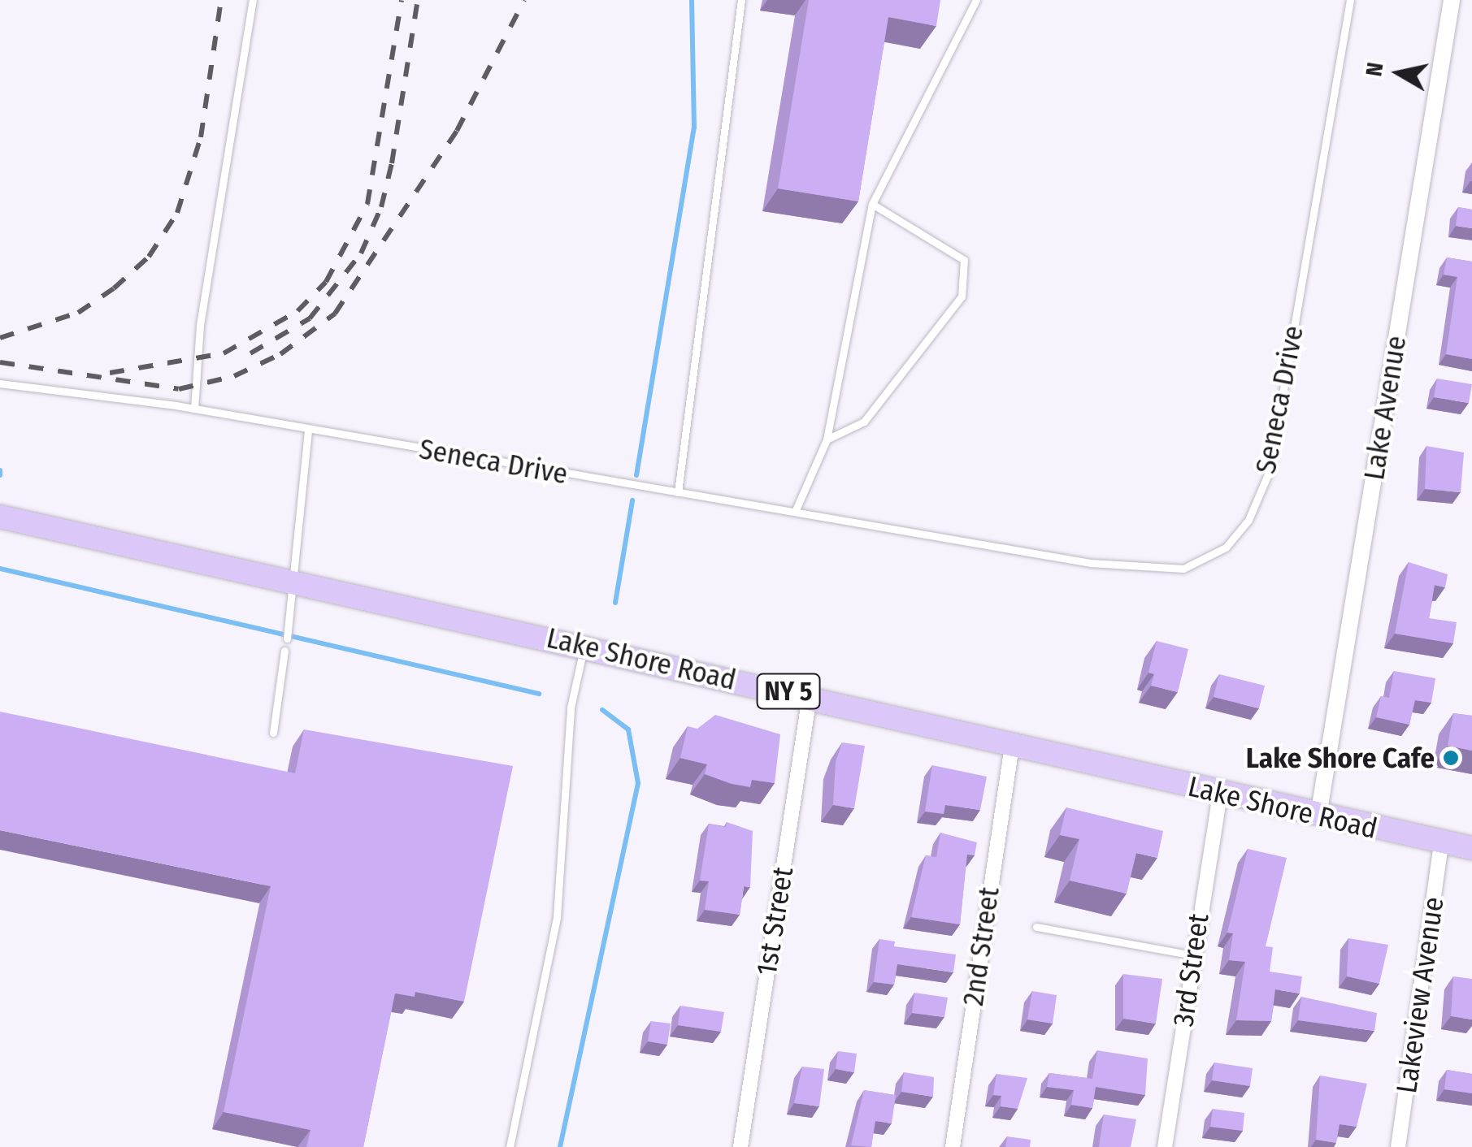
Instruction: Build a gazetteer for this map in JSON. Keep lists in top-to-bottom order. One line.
{"streets":{"highway":["Lake Shore Road","NY 5"],"street":["Lake Avenue","1st Street","2nd Street","3rd Street","Lakeview Avenue"],"lane":["Seneca Drive"]},"crossings":[["Lake Avenue","Lake Shore Road"],["Lake Shore Road","1st Street"],["Lake Shore Road","2nd Street"],["Lake Shore Road","3rd Street"],["Lake Shore Road","Lakeview Avenue"]],"places":["Lake Shore Cafe"],"north":"left"}
